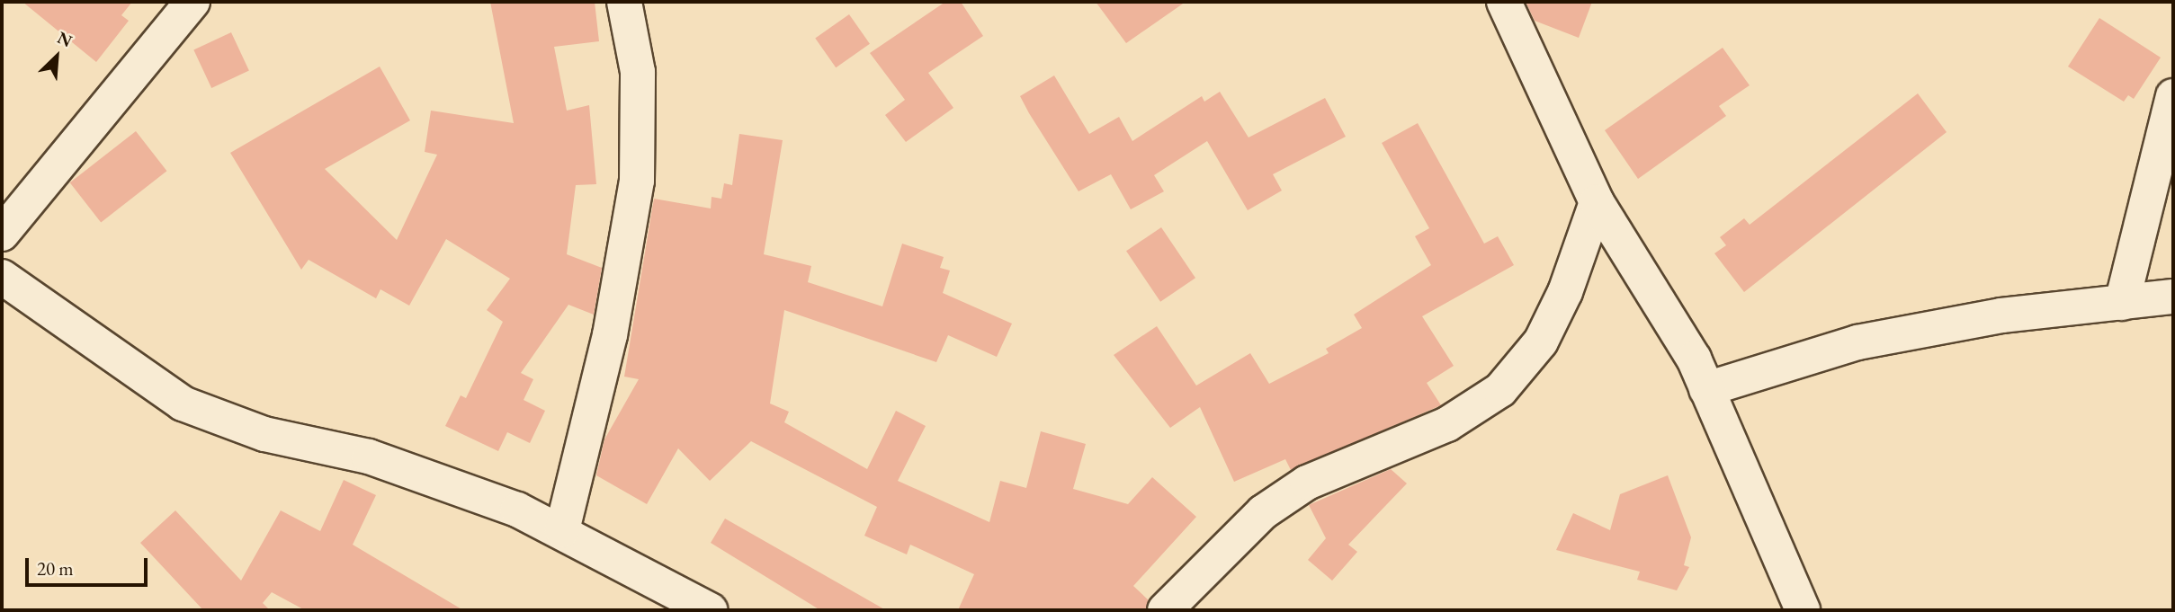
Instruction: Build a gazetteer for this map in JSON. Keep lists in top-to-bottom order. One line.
{"scale_bar":"20 m","north":"top right"}
